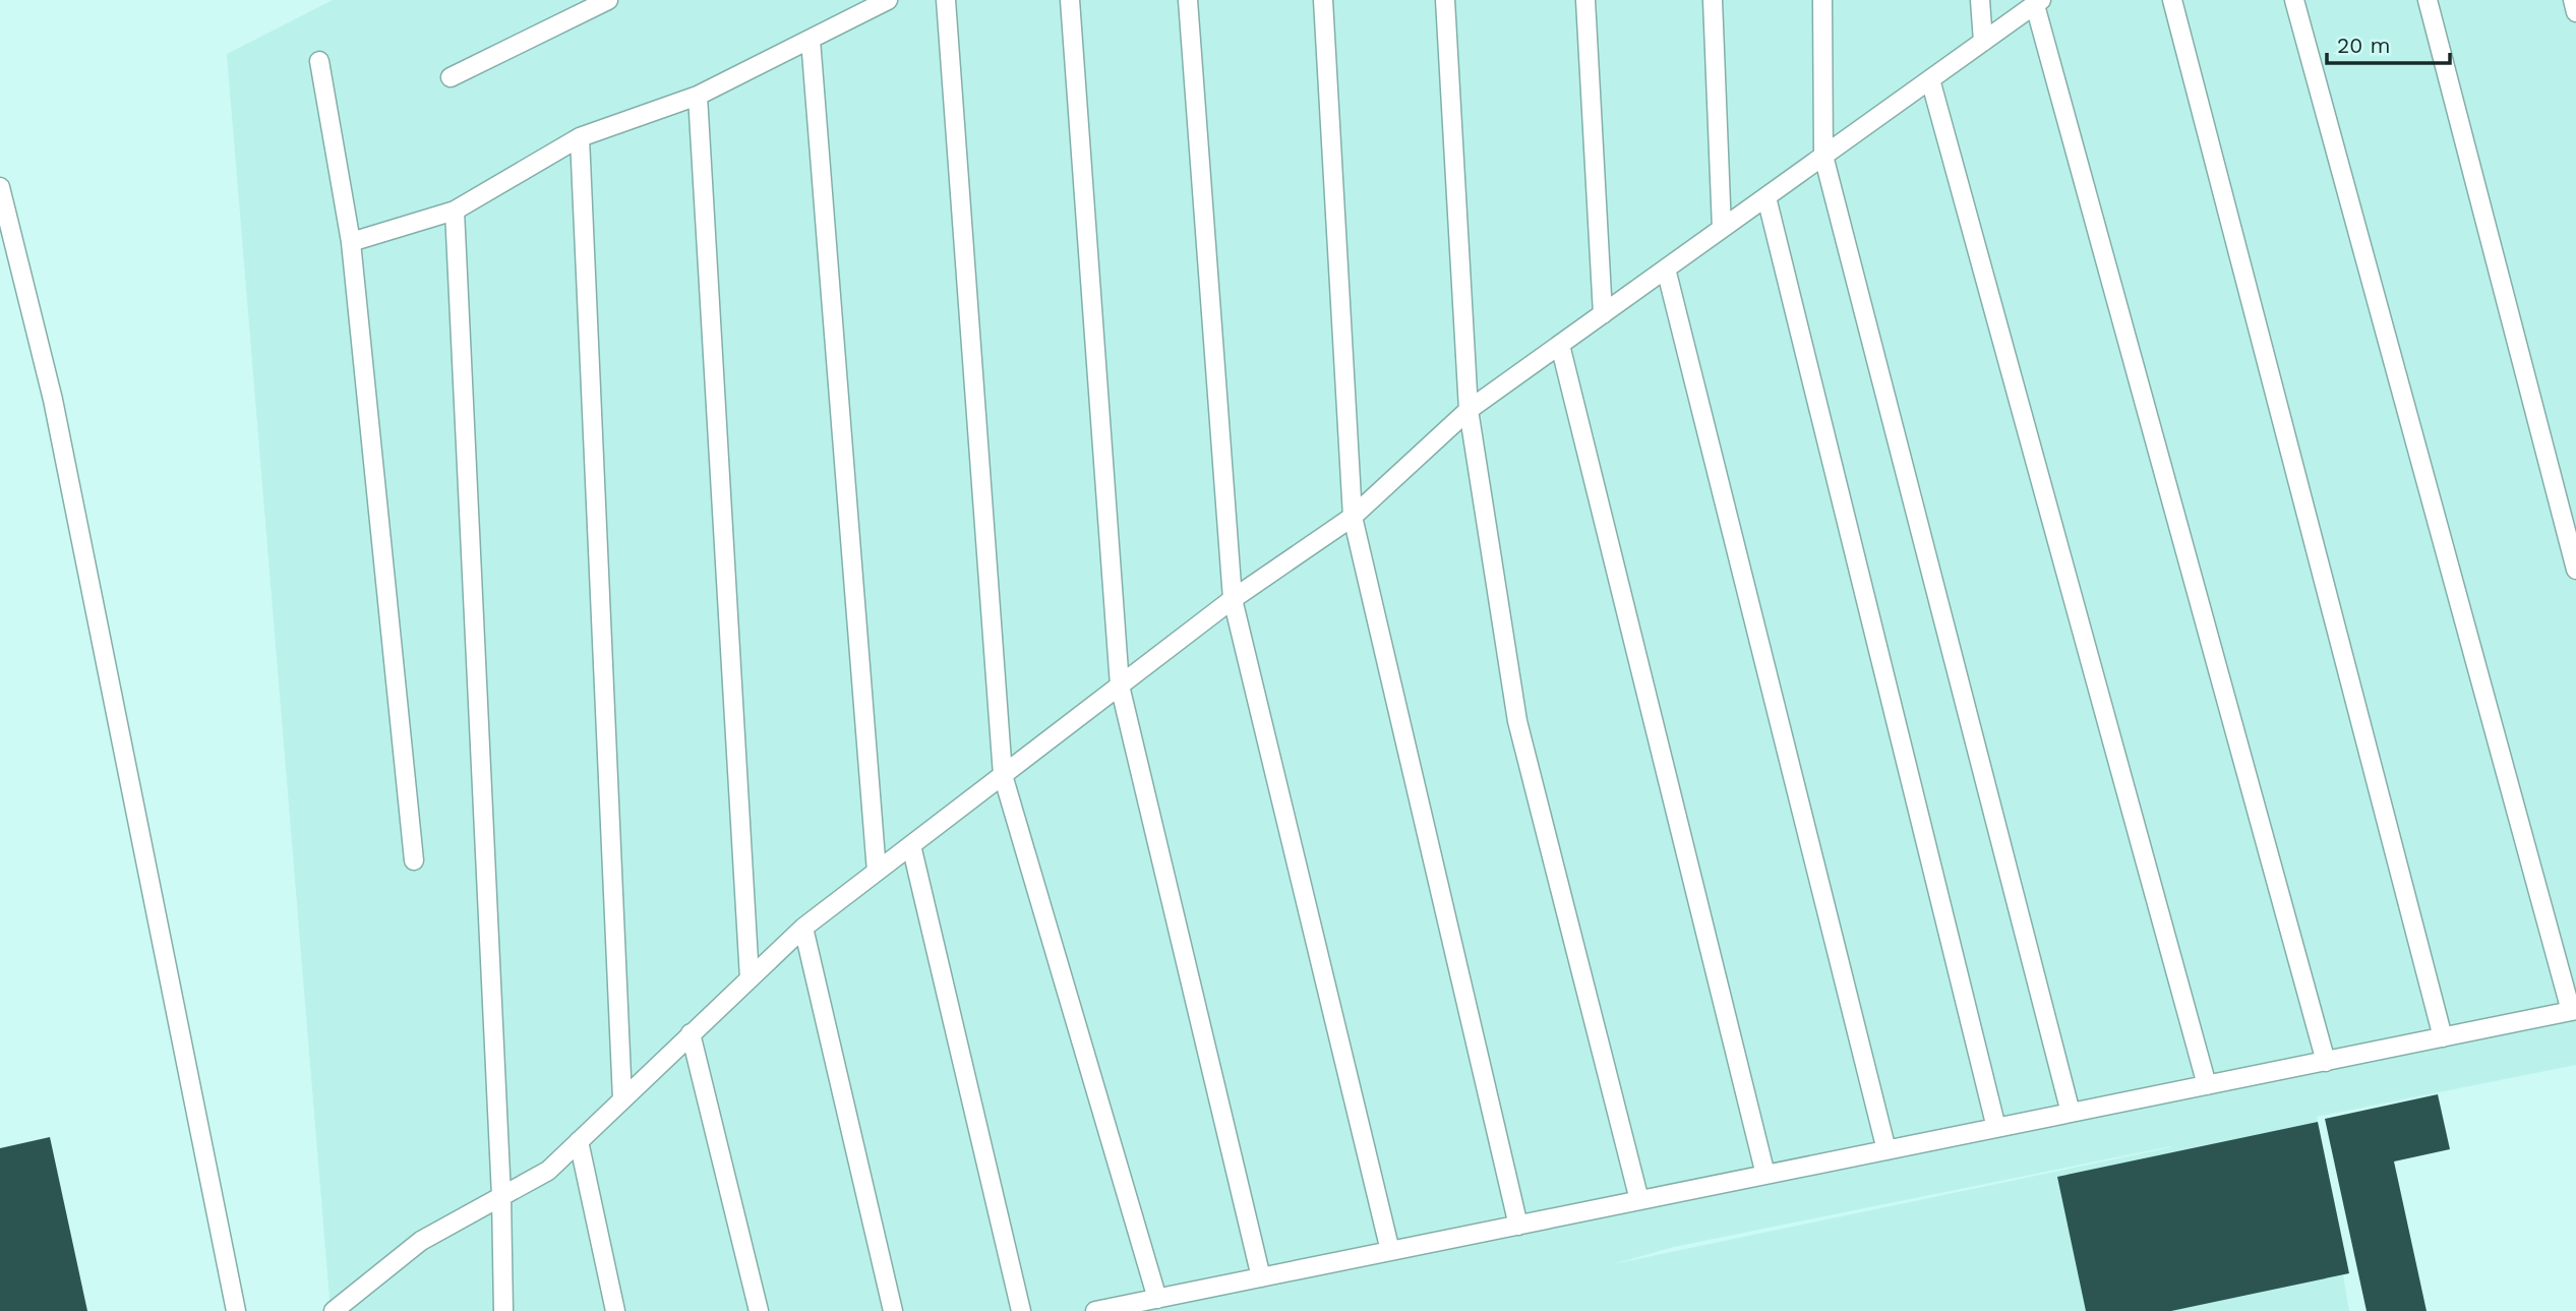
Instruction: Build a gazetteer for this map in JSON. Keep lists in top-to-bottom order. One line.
{"scale_bar":"20 m"}
